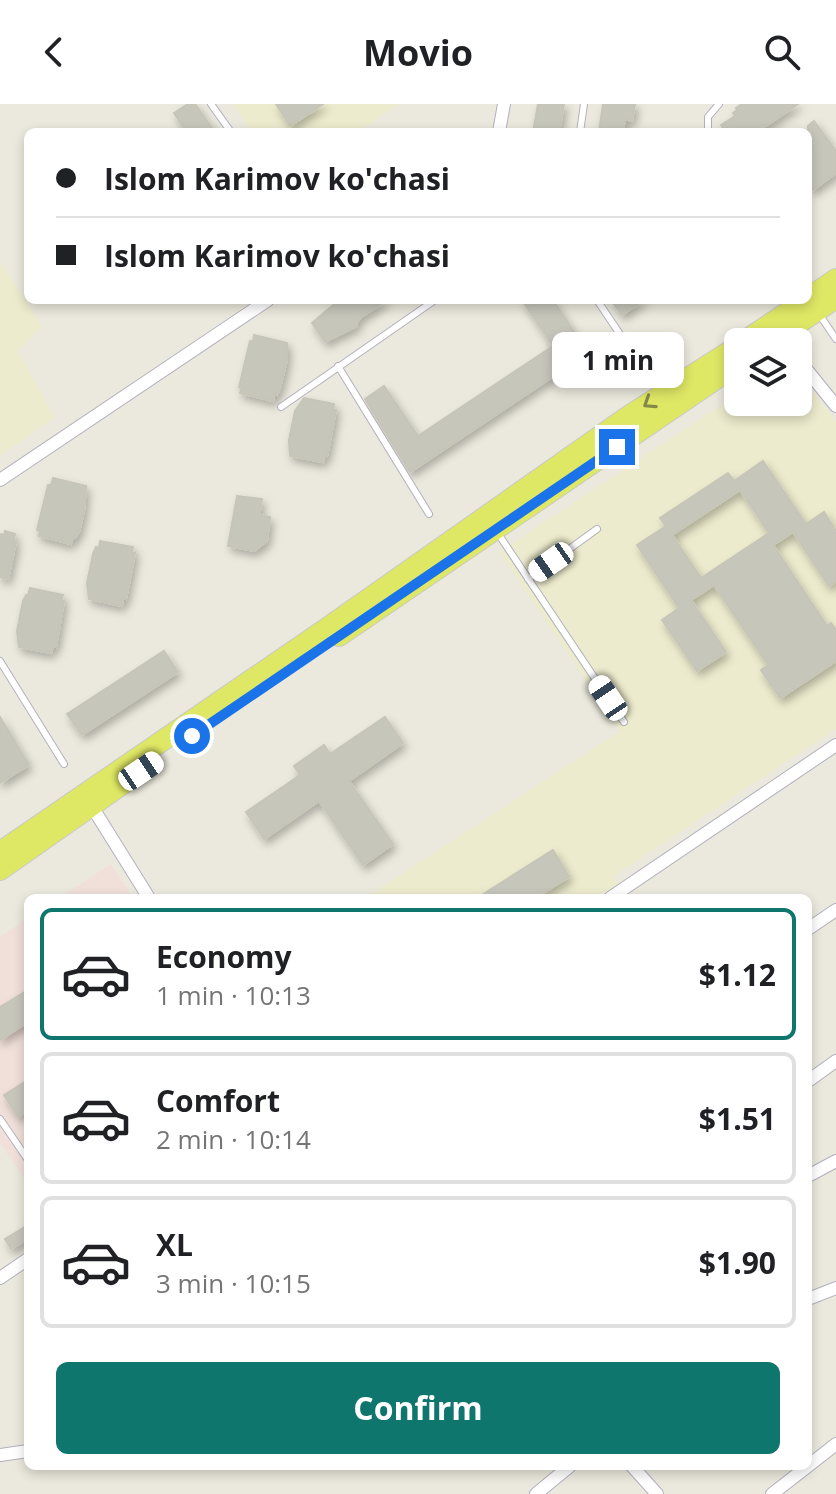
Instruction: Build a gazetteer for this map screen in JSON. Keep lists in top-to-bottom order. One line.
{"page":{"header":"Movio","banner":["Islom Karimov ko'chasi","Islom Karimov ko'chasi"],"bubble":"1 min","list":[{"name":"Economy","note":"1 min · 10:13","value":"$1.12"},{"name":"Comfort","note":"2 min · 10:14","value":"$1.51"},{"name":"XL","note":"3 min · 10:15","value":"$1.90"}],"buttons":"Confirm"}}
